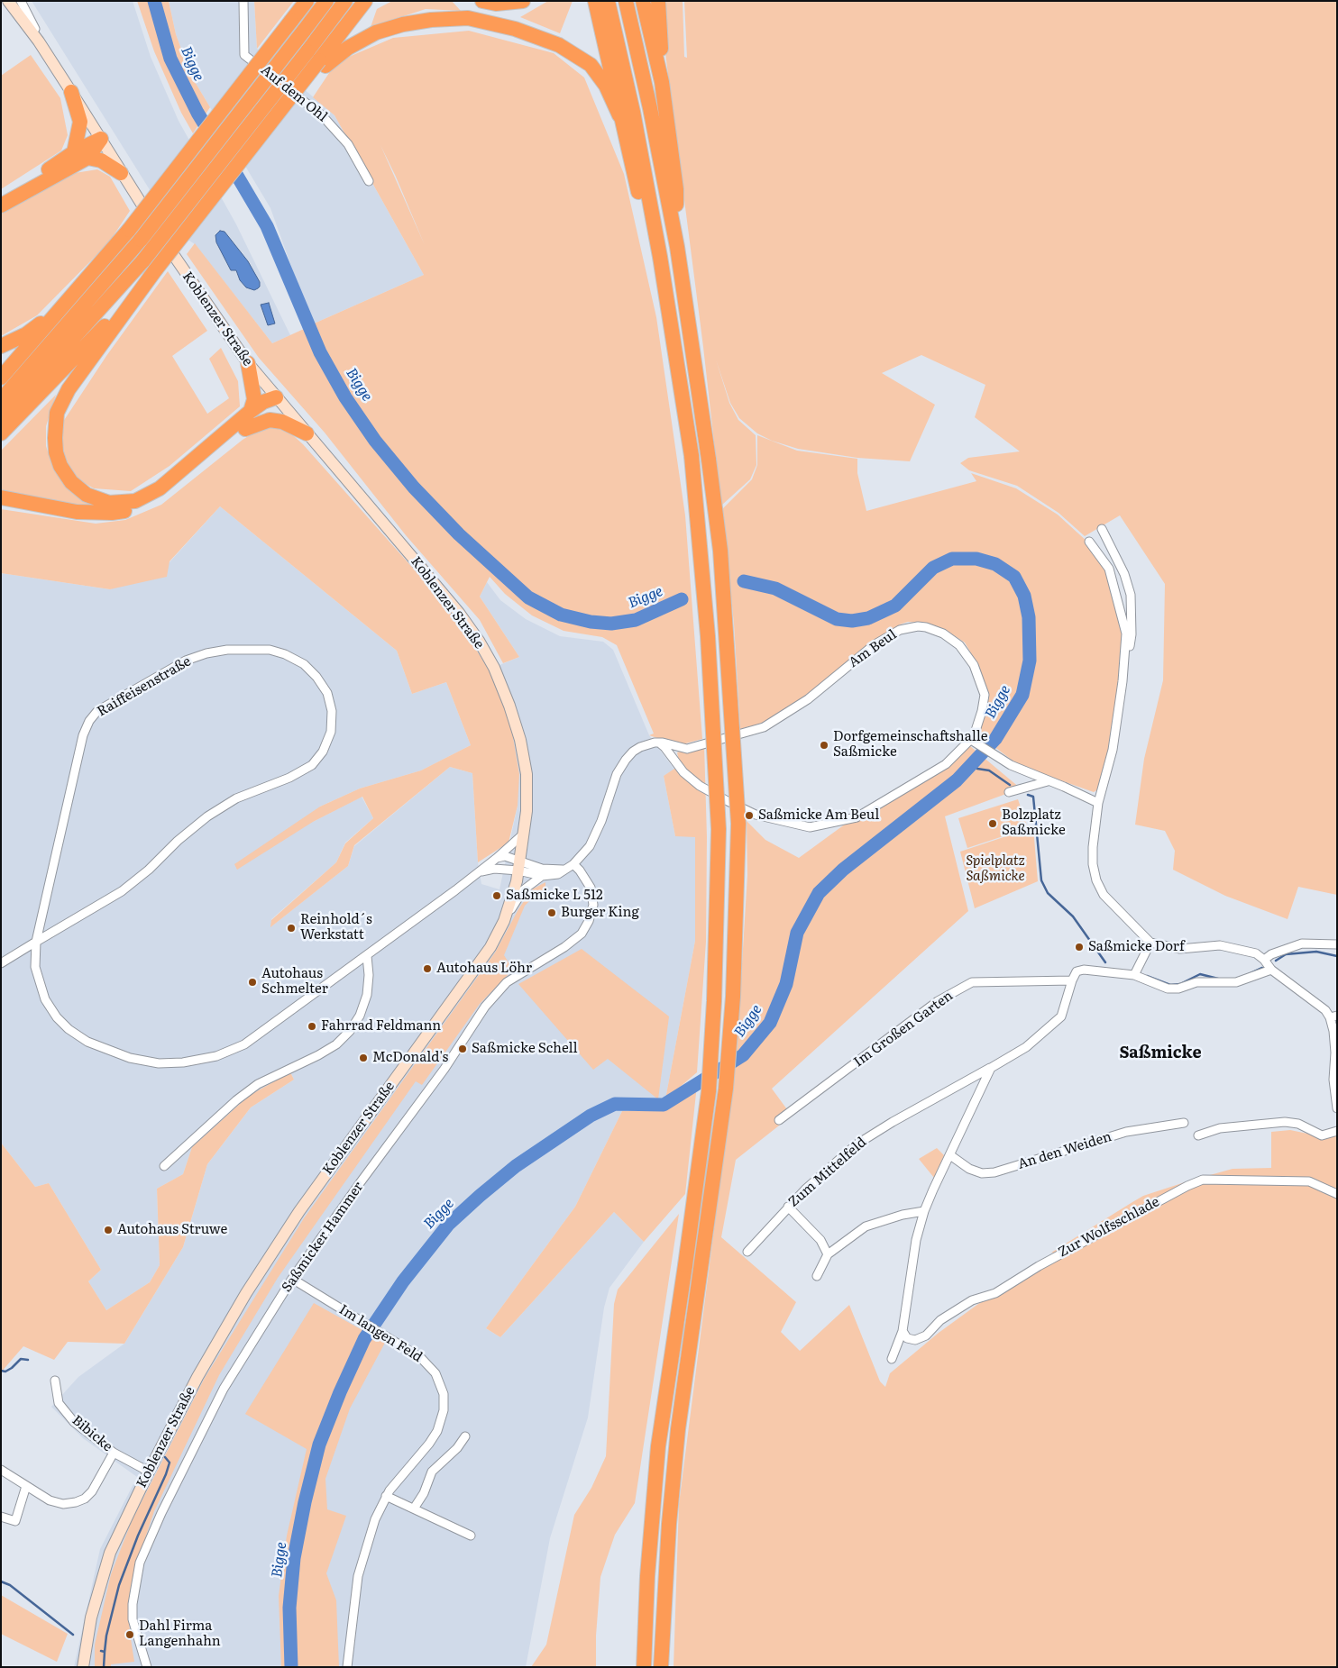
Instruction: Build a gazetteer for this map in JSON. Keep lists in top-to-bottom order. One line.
{"streets":{"main road":["Koblenzer Straße"],"street":["Auf dem Ohl","Am Beul","Raiffeisenstraße","Im Großen Garten","An den Weiden","Zum Mittelfeld","Zur Wolfsschlade","Saßmicker Hammer","Im langen Feld","Bibicke"]},"crossings":[["Koblenzer Straße","Raiffeisenstraße"],["Koblenzer Straße","Bibicke"],["Saßmicker Hammer","Im langen Feld"]],"districts":["Saßmicke"],"water":["Bigge"],"parks":["Spielplatz Saßmicke"],"places":["Dorfgemeinschaftshalle Saßmicke","Saßmicke Am Beul","Bolzplatz Saßmicke","Saßmicke L 512","Burger King","Reinhold´s Werkstatt","Saßmicke Dorf","Autohaus Löhr","Autohaus Schmelter","Fahrrad Feldmann","Saßmicke Schell","McDonald's","Autohaus Struwe","Dahl Firma Langenhahn"]}
